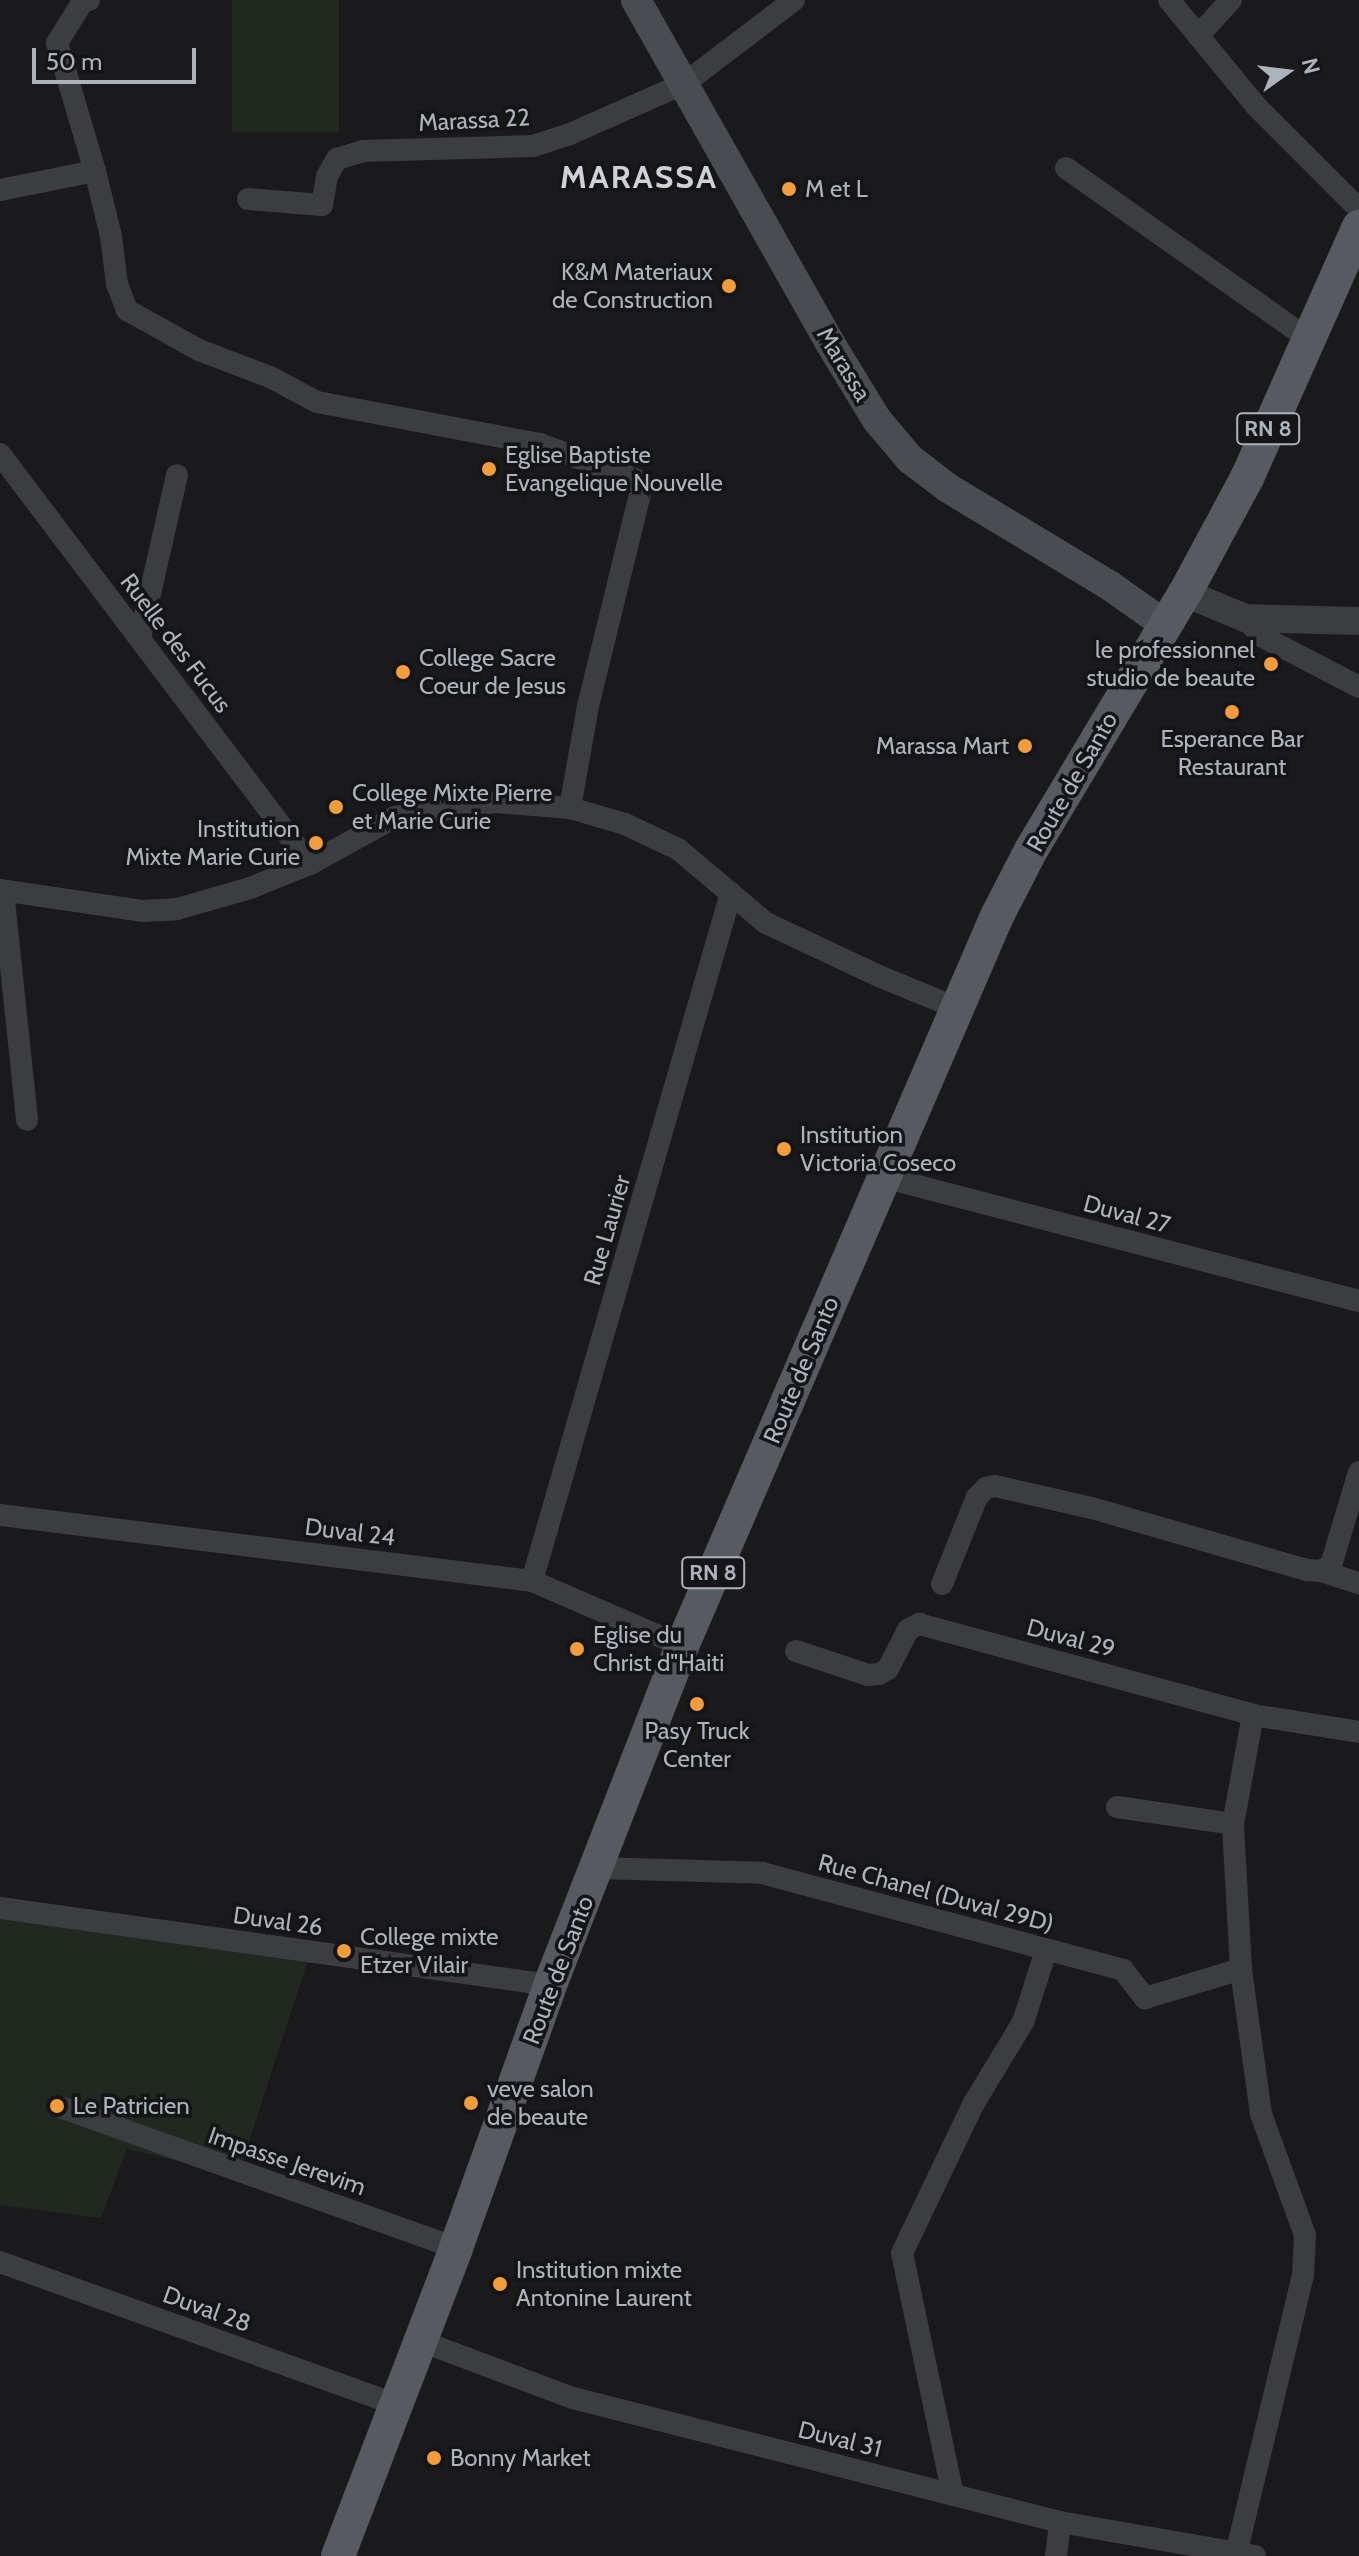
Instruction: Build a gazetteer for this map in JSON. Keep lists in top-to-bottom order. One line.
{"streets":{"main road":["Marassa","RN 8","Route de Santo"],"street":["Marassa 22","Ruelle des Fucus","Duval 27","Rue Laurier","Duval 24","Duval 29","Rue Chanel (Duval 29D)","Duval 26","Impasse Jerevim","Duval 28","Duval 31"]},"crossings":[["Marassa 22","Marassa"],["Marassa","Route de Santo"],["Route de Santo","Duval 27"],["Route de Santo","Duval 24"],["Route de Santo","Rue Chanel (Duval 29D)"],["Route de Santo","Duval 26"],["Route de Santo","Impasse Jerevim"],["Route de Santo","Duval 28"],["Route de Santo","Duval 31"],["Rue Laurier","Duval 24"]],"districts":["MARASSA"],"places":["M et L","K&M Materiaux de Construction","Eglise Baptiste Evangelique Nouvelle","le professionnel studio de beaute","College Sacre Coeur de Jesus","Esperance Bar Restaurant","Marassa Mart","College Mixte Pierre et Marie Curie","Institution Mixte Marie Curie","Institution Victoria Coseco","Eglise du Christ d\"Haiti","Pasy Truck Center","College mixte Etzer Vilair","veve salon de beaute","Le Patricien","Institution mixte Antonine Laurent","Bonny Market"],"scale_bar":"50 m","north":"right"}
